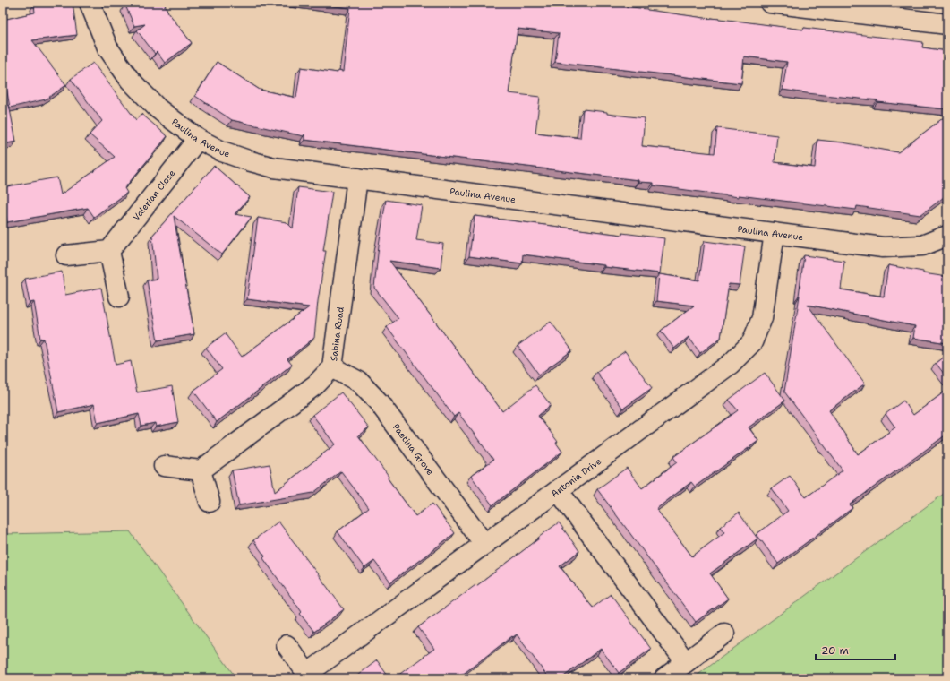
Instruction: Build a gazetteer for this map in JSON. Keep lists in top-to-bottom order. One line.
{"streets":{"street":["Paulina Avenue","Valerian Close","Sabina Road","Paetina Grove","Antonia Drive"]},"crossings":[["Paulina Avenue","Valerian Close"],["Paulina Avenue","Sabina Road"],["Paulina Avenue","Antonia Drive"],["Sabina Road","Paetina Grove"],["Paetina Grove","Antonia Drive"]],"scale_bar":"20 m"}
